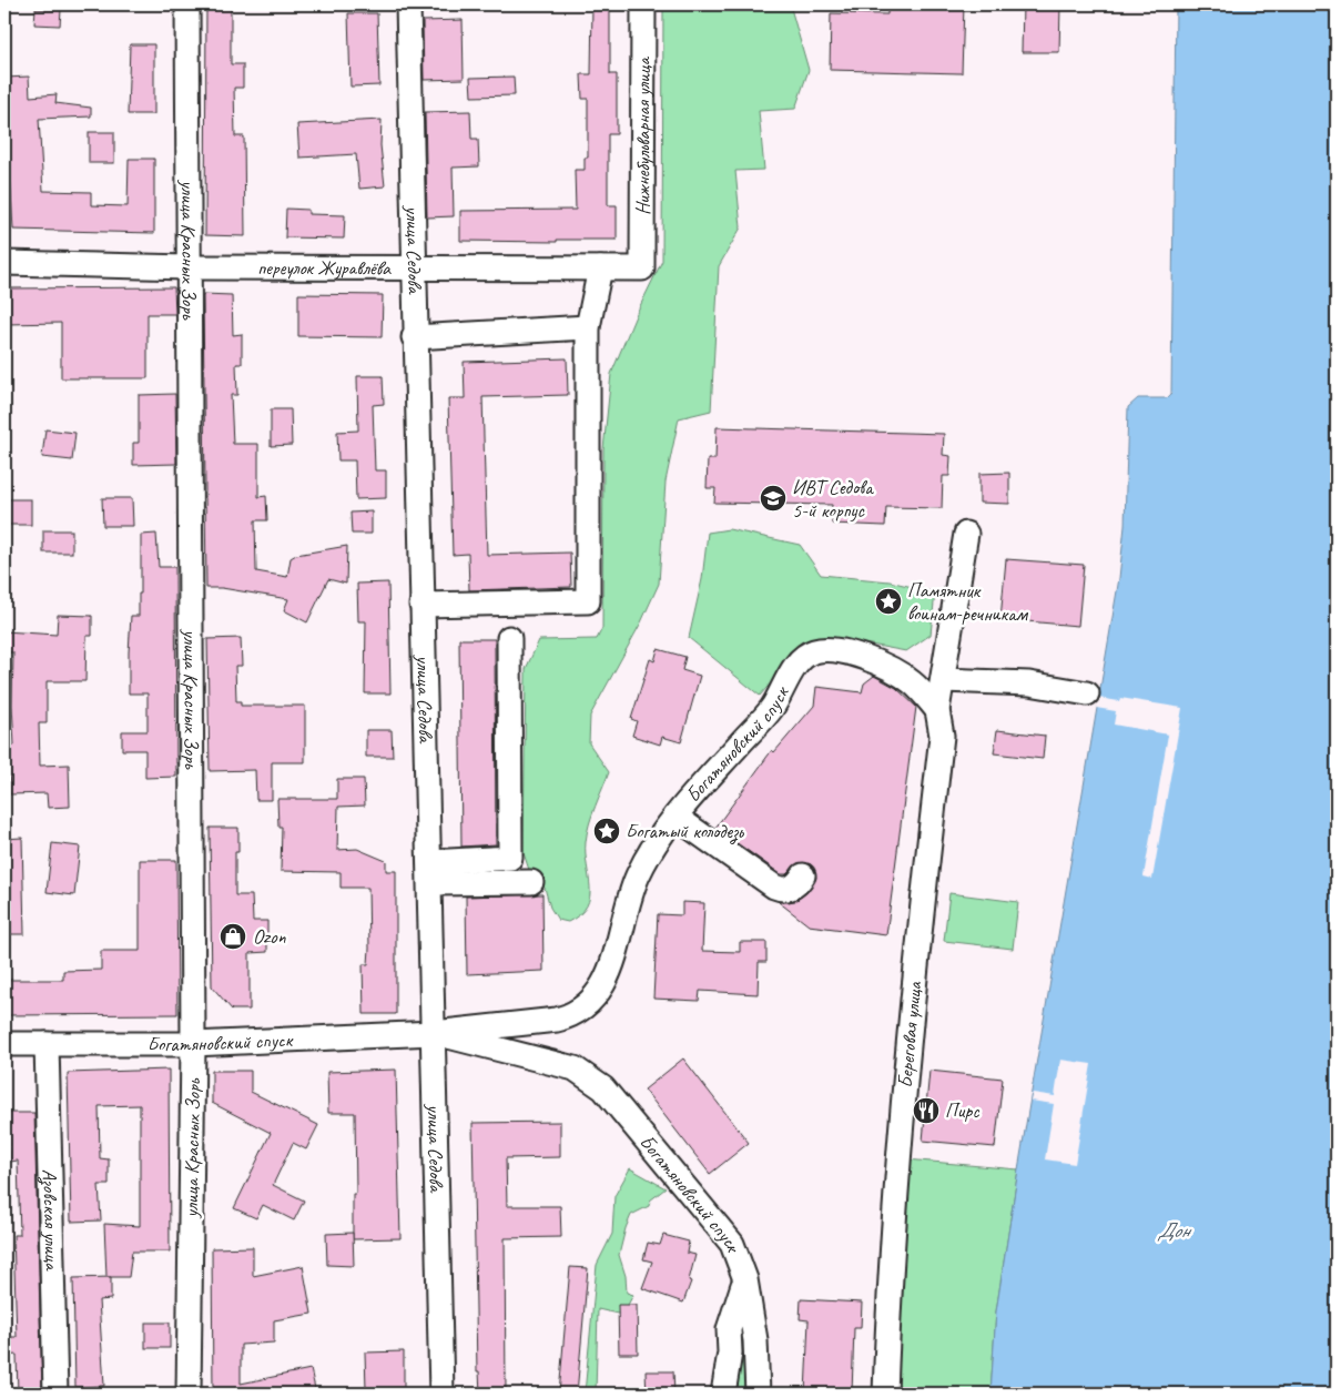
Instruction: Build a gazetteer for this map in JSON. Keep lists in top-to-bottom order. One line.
{"streets":{"street":["Нижнебульварная улица","улица Красных Зорь","улица Седова","переулок Журавлёва","Богатяновский спуск","Береговая улица","Азовская улица"]},"crossings":[["Нижнебульварная улица","переулок Журавлёва"],["улица Красных Зорь","переулок Журавлёва"],["улица Красных Зорь","Богатяновский спуск"],["улица Седова","переулок Журавлёва"],["улица Седова","Богатяновский спуск"],["Богатяновский спуск","Береговая улица"],["Богатяновский спуск","Азовская улица"]],"water":["Дон"],"places":{"school or university":["ИВТ Седова 5-й корпус"],"place":["Памятник воинам-речникам","Богатый колодезь"],"shop":["Ozon"],"restaurant":["Пирс"]}}
